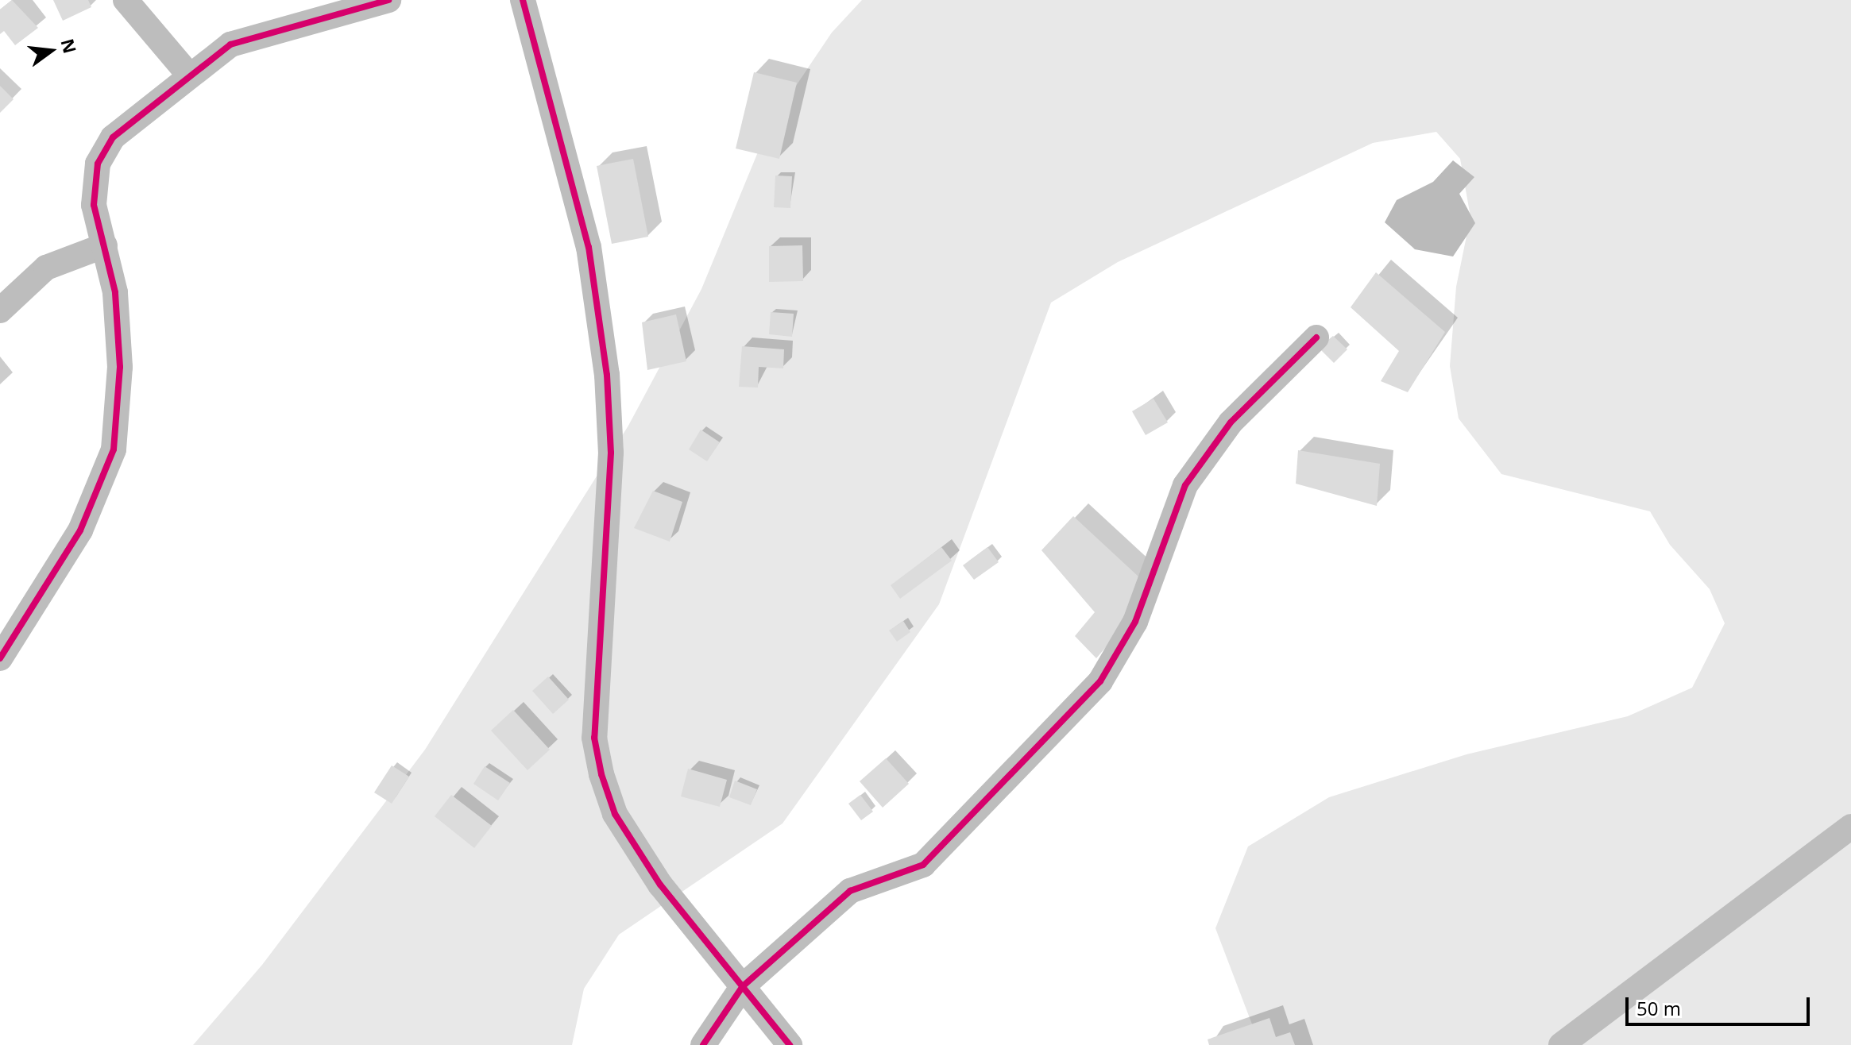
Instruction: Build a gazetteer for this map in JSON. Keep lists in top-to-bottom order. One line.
{"scale_bar":"50 m","north":"right"}
